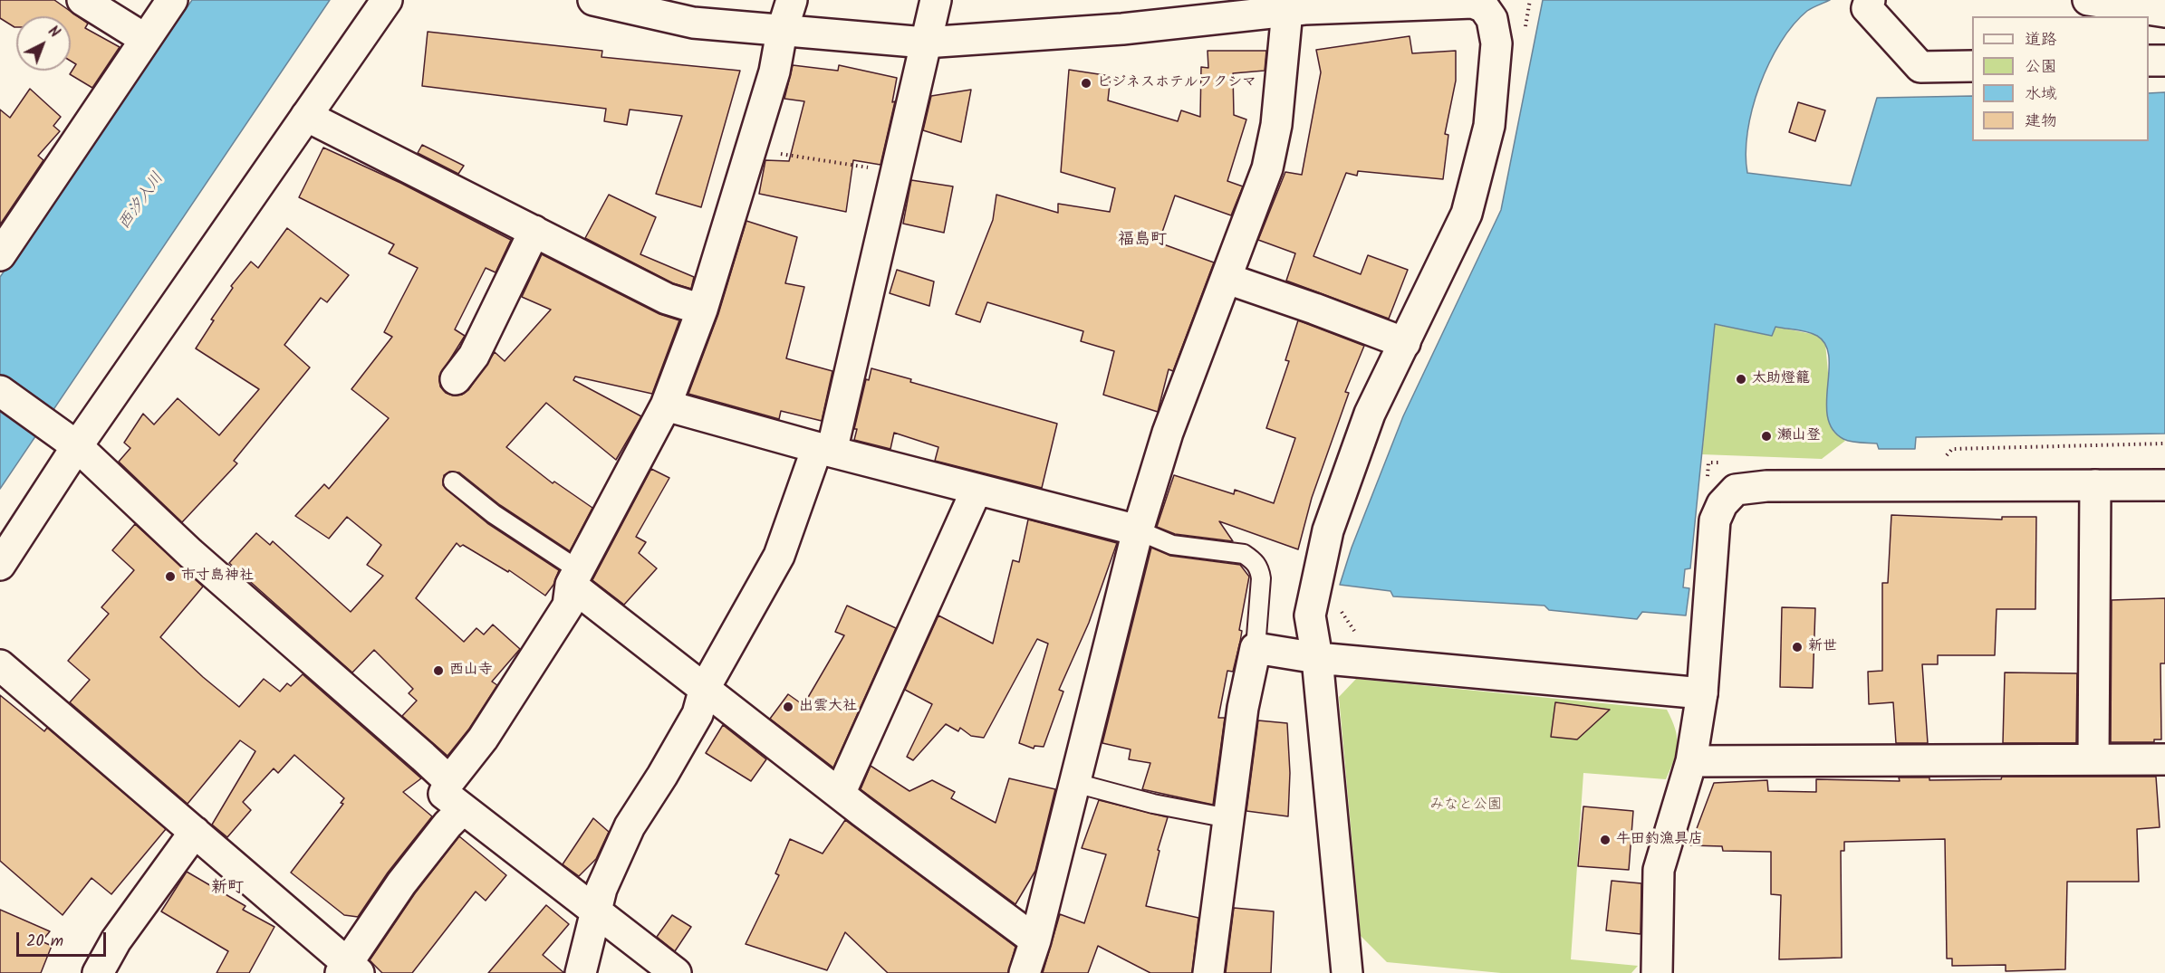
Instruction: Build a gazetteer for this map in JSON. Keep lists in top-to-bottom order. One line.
{"districts":["福島町","新町"],"water":["西汐入川"],"parks":["みなと公園"],"places":["ビジネスホテルフクシマ","太助燈籠","瀬山登","市寸島神社","新世","西山寺","出雲大社","牛田釣漁具店"],"legend":["道路","公園","水域","建物"],"scale_bar":"20 m","north":"top right"}
